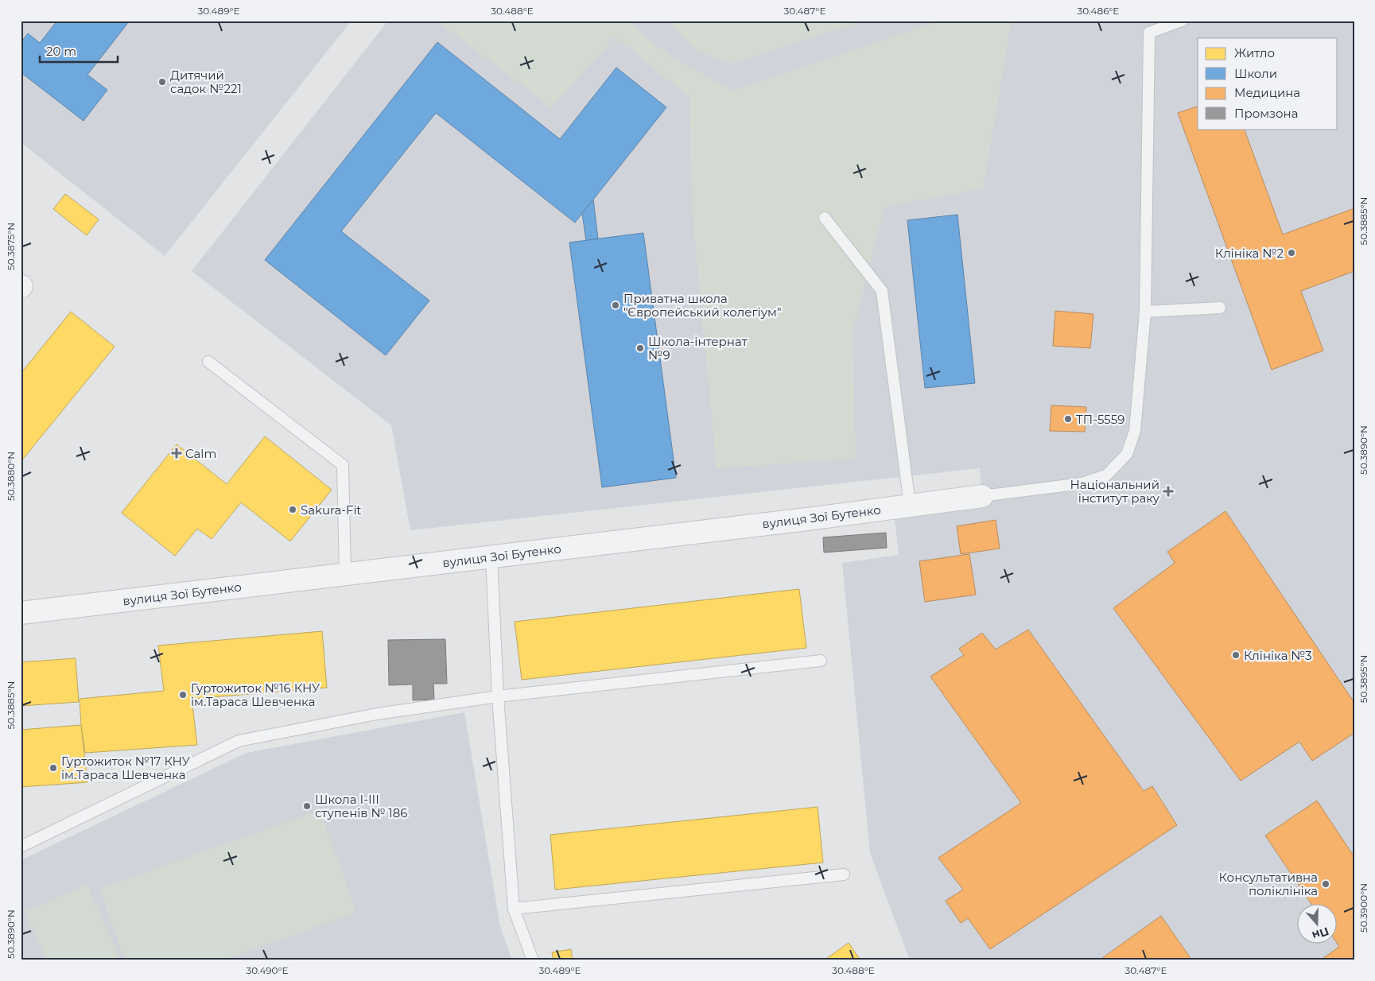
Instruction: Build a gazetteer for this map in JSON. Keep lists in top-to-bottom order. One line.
{"streets":{"street":["вулиця Зої Бутенко"]},"places":{"other":["Дитячий садок №221","Клініка №2","Приватна школа \"Європейський колегіум\"","Школа-інтернат №9","ТП-5559","Sakura-Fit","Клініка №3","Гуртожиток №16 КНУ ім.Тараса Шевченка","Гуртожиток №17 КНУ ім.Тараса Шевченка","Школа І-ІІІ ступенів № 186","Консультативна поліклініка"],"health":["Calm","Національний інститут раку"]},"legend":["Житло","Школи","Медицина","Промзона"],"scale_bar":"20 m","north":"bottom","coordinates":["30.489°E","30.488°E","30.487°E","30.486°E","50.3885°N","50.3875°N","50.3890°N","50.3880°N","50.3895°N","50.3900°N","30.490°E"]}
